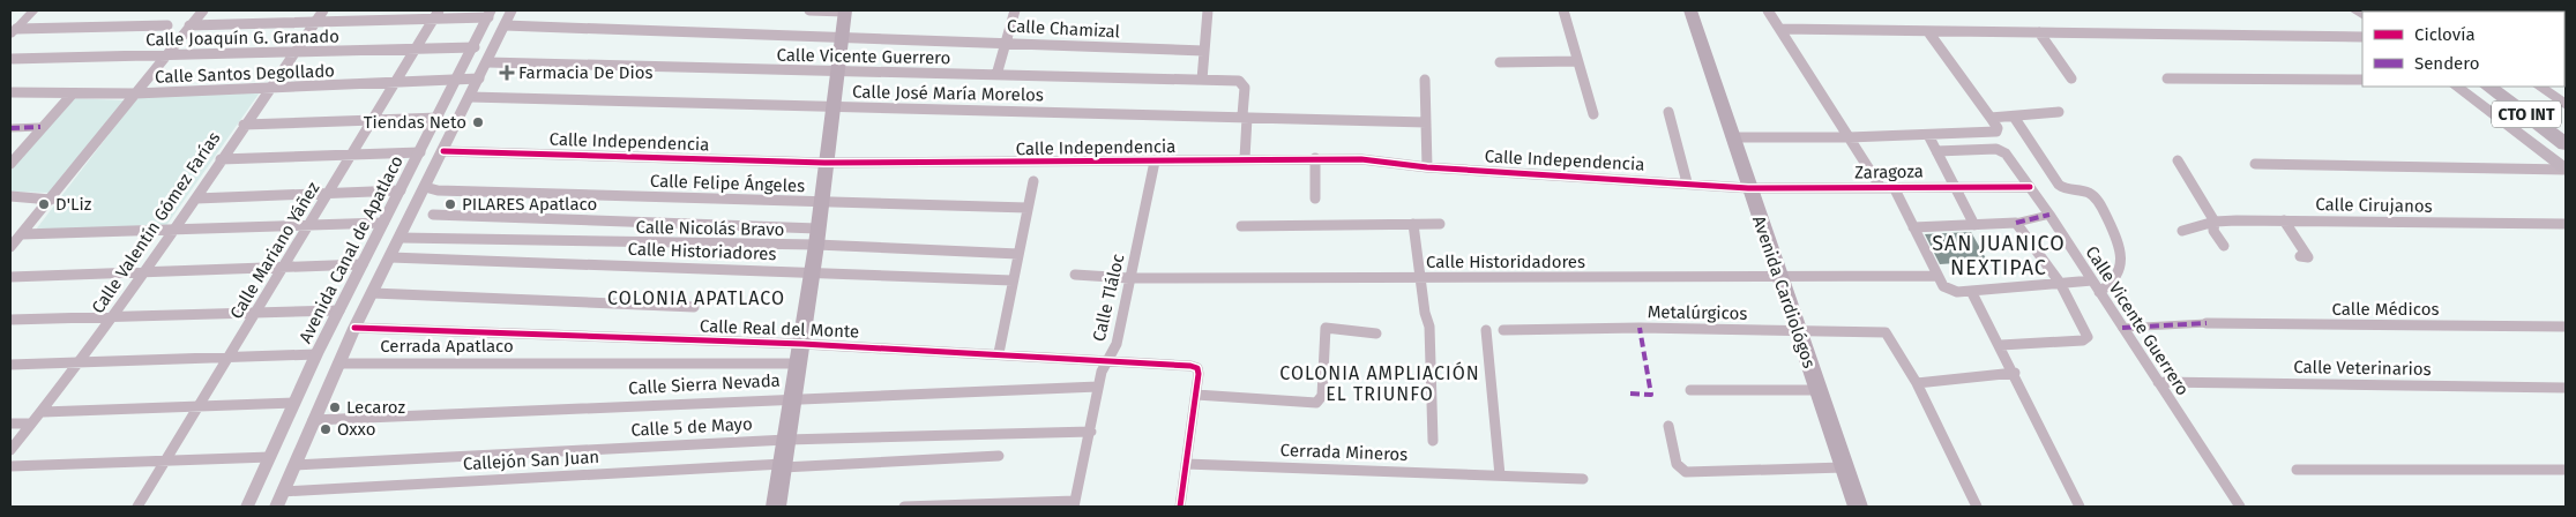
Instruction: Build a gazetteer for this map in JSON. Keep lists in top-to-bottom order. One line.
{"streets":{"highway":["CTO INT"],"main road":["Avenida Cardiológos"],"street":["Calle Chamizal","Calle Joaquín G. Granado","Calle Vicente Guerrero","Calle Santos Degollado","Calle José María Morelos","Calle Independencia","Zaragoza","Calle Felipe Ángeles","Calle Cirujanos","Calle Valentín Gómez Farías","Calle Nicolás Bravo","Avenida Canal de Apatlaco","Calle Mariano Yáñez","Calle Historiadores","Calle Historidadores","Calle Tláloc","Calle Médicos","Metalúrgicos","Calle Real del Monte","Cerrada Apatlaco","Calle Veterinarios","Calle Sierra Nevada","Calle 5 de Mayo","Cerrada Mineros","Callejón San Juan"]},"crossings":[["Calle Joaquín G. Granado","Calle Valentín Gómez Farías"],["Calle Joaquín G. Granado","Avenida Canal de Apatlaco"],["Calle Joaquín G. Granado","Calle Mariano Yáñez"],["Calle Vicente Guerrero","Calle José María Morelos"],["Calle Vicente Guerrero","Zaragoza"],["Calle Vicente Guerrero","Calle Veterinarios"],["Calle Santos Degollado","Calle Valentín Gómez Farías"],["Calle Santos Degollado","Avenida Canal de Apatlaco"],["Calle Santos Degollado","Calle Mariano Yáñez"],["Calle Independencia","Zaragoza"],["Calle Independencia","Avenida Cardiológos"],["Calle Independencia","Calle Tláloc"],["Zaragoza","Avenida Cardiológos"],["Calle Historidadores","Avenida Cardiológos"],["Calle Historidadores","Calle Tláloc"],["Avenida Cardiológos","Metalúrgicos"],["Calle Tláloc","Calle Real del Monte"],["Calle Tláloc","Calle Sierra Nevada"],["Calle Tláloc","Calle 5 de Mayo"]],"districts":["SAN JUANICO NEXTIPAC","COLONIA APATLACO","COLONIA AMPLIACIÓN EL TRIUNFO"],"places":{"health":["Farmacia De Dios"],"other":["Tiendas Neto","D'Liz","PILARES Apatlaco","Lecaroz","Oxxo"]},"legend":["Ciclovía","Sendero"]}
